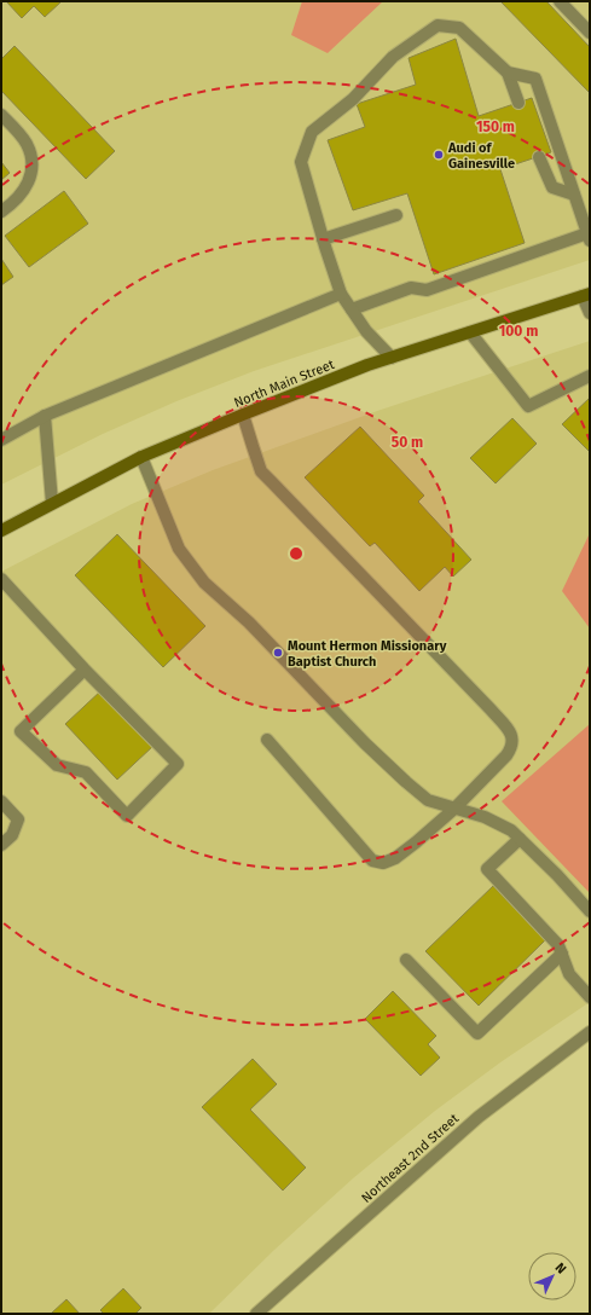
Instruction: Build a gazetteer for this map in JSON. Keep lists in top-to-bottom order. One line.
{"streets":{"main road":["North Main Street"],"street":["Northeast 2nd Street"]},"places":["Audi of Gainesville","Mount Hermon Missionary Baptist Church"],"north":"top right","rings":["150 m","100 m","50 m"]}
